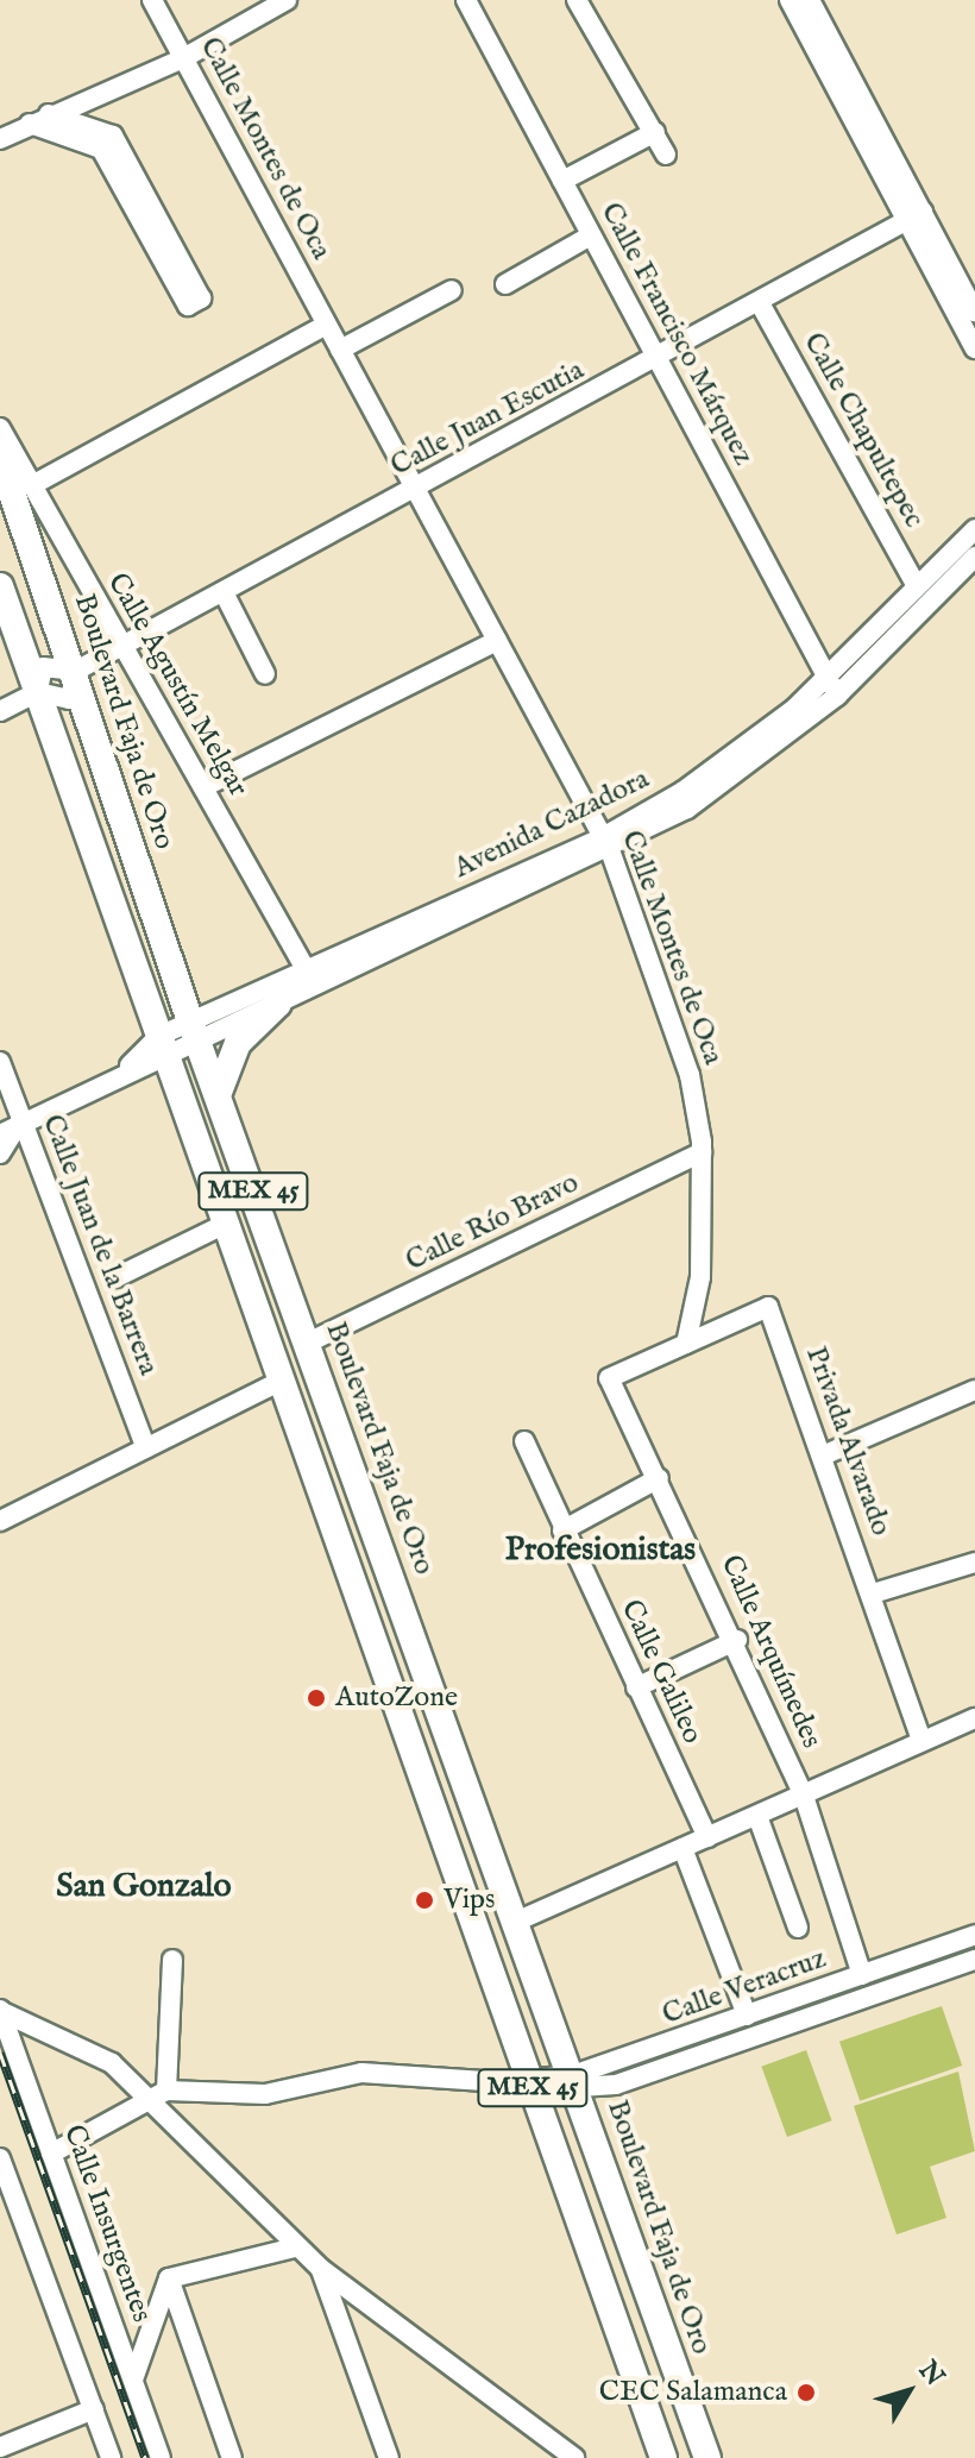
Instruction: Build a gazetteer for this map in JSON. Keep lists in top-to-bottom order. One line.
{"streets":{"main road":["Boulevard Faja de Oro","MEX 45"],"street":["Calle Montes de Oca","Calle Francisco Márquez","Calle Juan Escutia","Calle Chapultepec","Calle Agustín Melgar","Avenida Cazadora","Calle Río Bravo","Calle Juan de la Barrera","Privada Alvarado","Calle Arquímedes","Calle Galileo","Calle Veracruz","Calle Insurgentes"]},"crossings":[["Calle Montes de Oca","Calle Juan Escutia"],["Calle Montes de Oca","Avenida Cazadora"],["Calle Montes de Oca","Calle Río Bravo"],["Calle Montes de Oca","Privada Alvarado"],["Calle Montes de Oca","Calle Arquímedes"],["Calle Francisco Márquez","Calle Juan Escutia"],["Calle Francisco Márquez","Avenida Cazadora"],["Calle Juan Escutia","Calle Chapultepec"],["Calle Juan Escutia","Calle Agustín Melgar"],["Calle Juan Escutia","Boulevard Faja de Oro"],["Calle Chapultepec","Avenida Cazadora"],["Calle Agustín Melgar","Avenida Cazadora"],["Boulevard Faja de Oro","Avenida Cazadora"],["Boulevard Faja de Oro","Calle Río Bravo"],["Boulevard Faja de Oro","Calle Veracruz"],["MEX 45","Calle Veracruz"],["Privada Alvarado","Calle Arquímedes"],["Calle Arquímedes","Calle Veracruz"]],"districts":["Profesionistas","San Gonzalo"],"places":["AutoZone","Vips","CEC Salamanca"],"north":"top right"}
